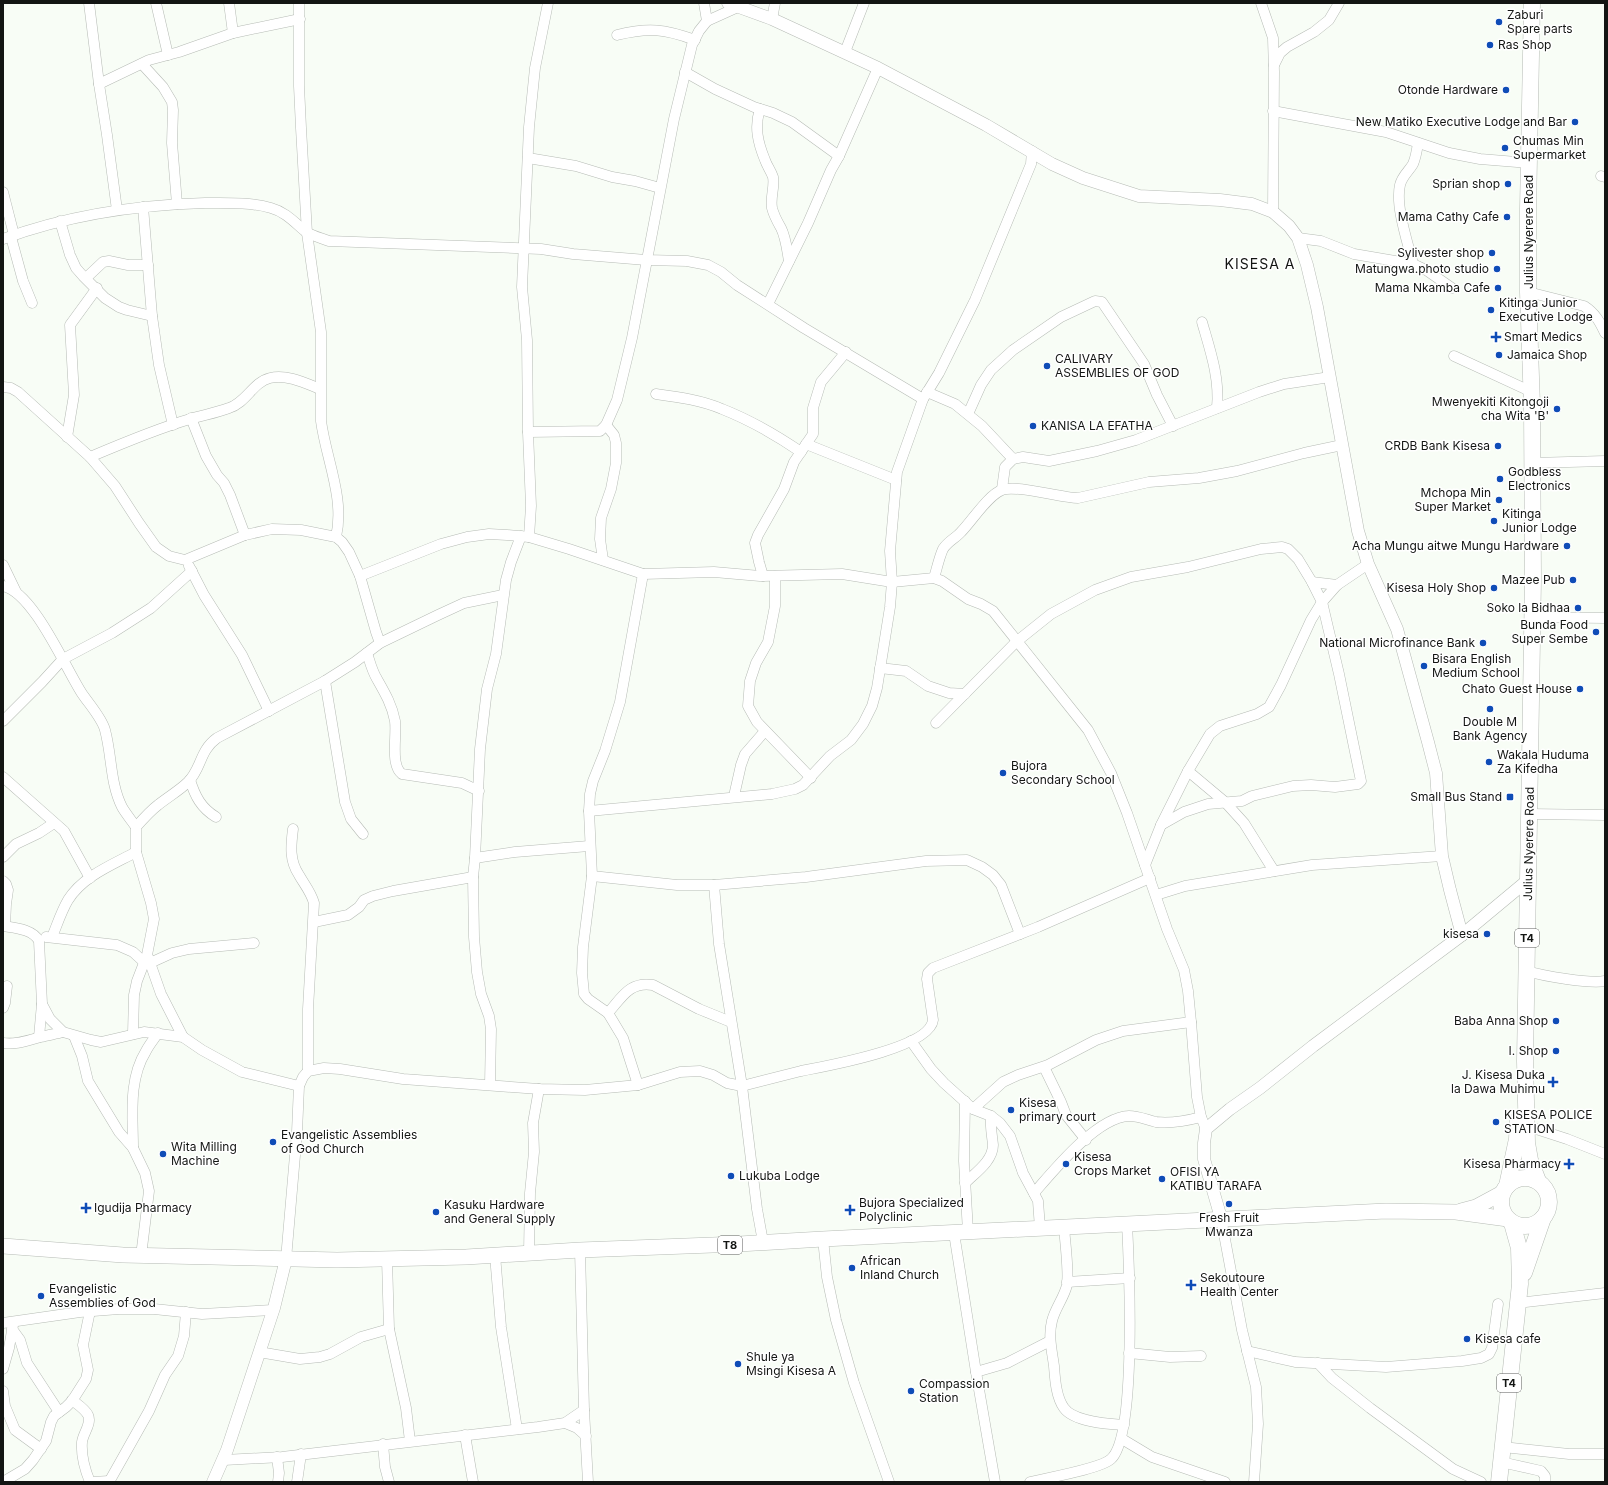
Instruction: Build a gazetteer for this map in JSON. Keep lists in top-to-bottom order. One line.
{"streets":{"highway":["Julius Nyerere Road","T4"],"main road":["T8"]},"crossings":[["Julius Nyerere Road","T8"]],"districts":["KISESA A"],"places":{"other":["Zaburi Spare parts","Ras Shop","Otonde Hardware","New Matiko Executive Lodge and Bar","Chumas Min Supermarket","Sprian shop","Mama Cathy Cafe","Sylivester shop","Matungwa.photo studio","Mama Nkamba Cafe","Kitinga Junior Executive Lodge","Jamaica Shop","CALIVARY ASSEMBLIES OF GOD","Mwenyekiti Kitongoji cha Wita 'B'","KANISA LA EFATHA","CRDB Bank Kisesa","Godbless Electronics","Mchopa Min Super Market","Kitinga Junior Lodge","Acha Mungu aitwe Mungu Hardware","Mazee Pub","Kisesa Holy Shop","Soko la Bidhaa","Bunda Food Super Sembe","National Microfinance Bank","Bisara English Medium School","Chato Guest House","Double M Bank Agency","Wakala Huduma Za Kifedha","Bujora Secondary School","kisesa","Baba Anna Shop","I. Shop","Kisesa primary court","KISESA POLICE STATION","Evangelistic Assemblies of God Church","Wita Milling Machine","Kisesa Crops Market","Lukuba Lodge","OFISI YA KATIBU TARAFA","Fresh Fruit Mwanza","Kasuku Hardware and General Supply","African Inland Church","Evangelistic Assemblies of God","Kisesa cafe","Shule ya Msingi Kisesa A","Compassion Station"],"health":["Smart Medics","J. Kisesa Duka la Dawa Muhimu","Kisesa Pharmacy","Igudija Pharmacy","Bujora Specialized Polyclinic","Sekoutoure Health Center"],"transit":["Small Bus Stand"]}}
